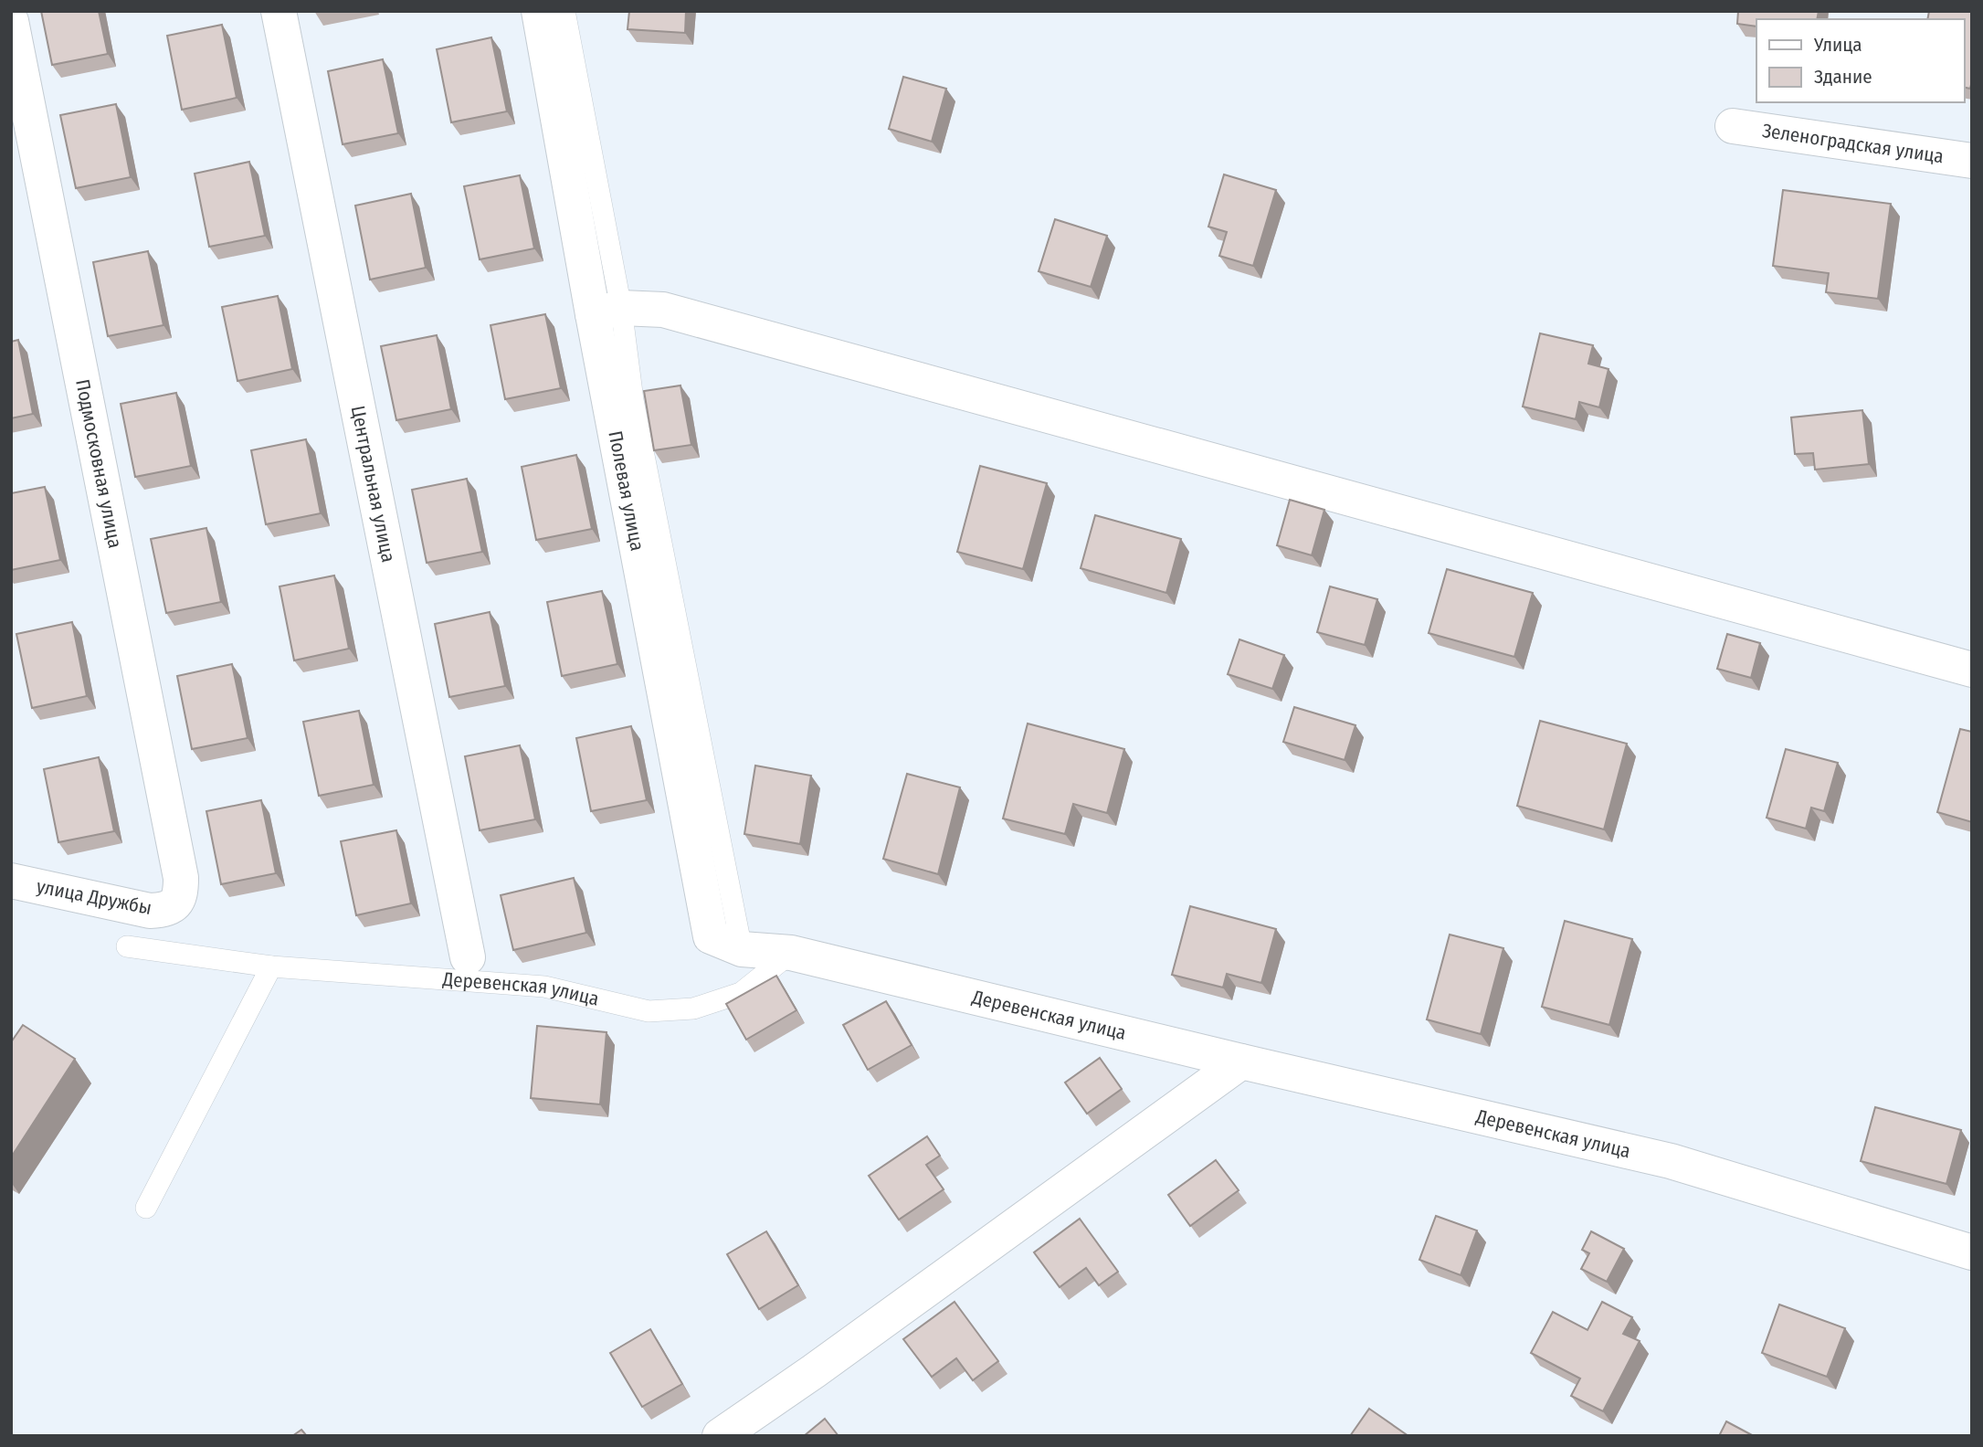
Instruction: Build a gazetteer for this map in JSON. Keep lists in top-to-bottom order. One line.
{"streets":{"street":["Зеленоградская улица","Подмосковная улица","Центральная улица","Полевая улица","улица Дружбы","Деревенская улица"]},"crossings":[["Подмосковная улица","улица Дружбы"],["Полевая улица","Деревенская улица"]],"legend":["Улица","Здание"]}
